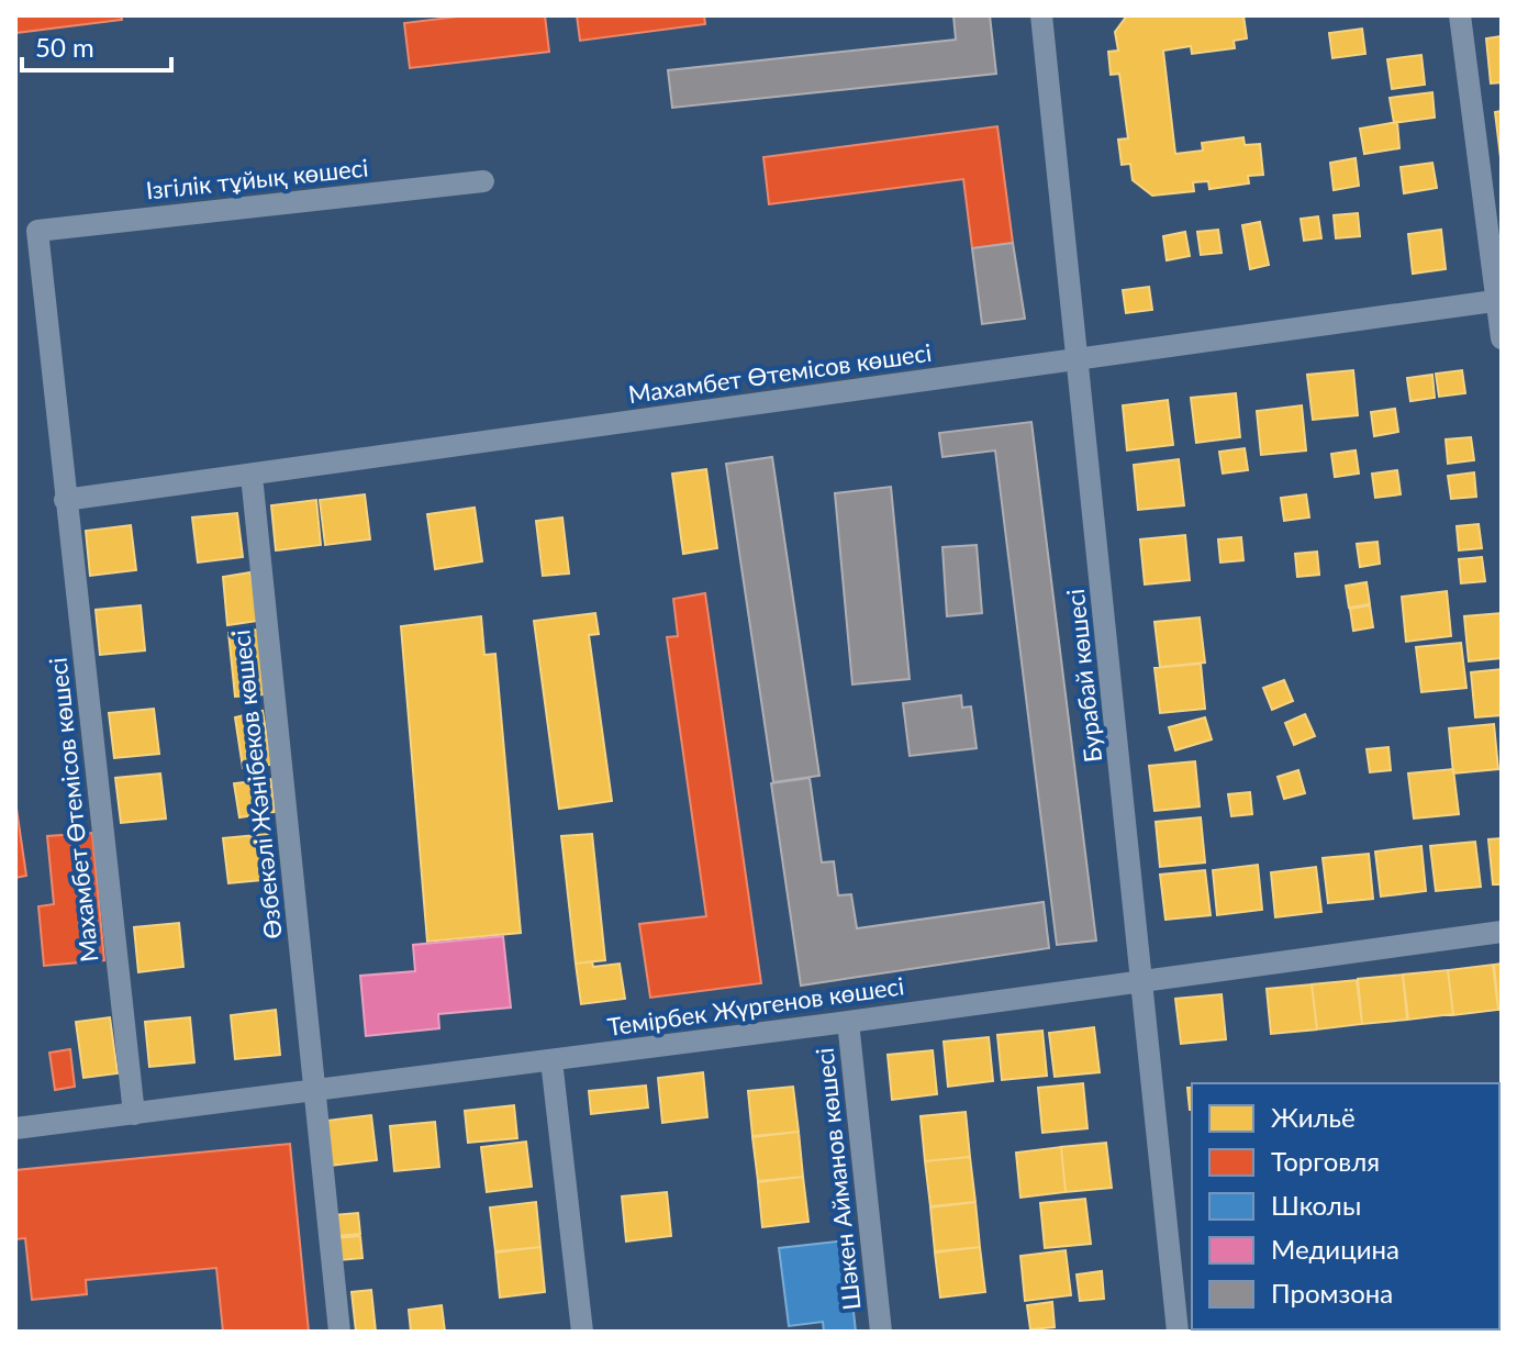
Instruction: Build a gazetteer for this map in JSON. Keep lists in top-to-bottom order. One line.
{"streets":{"street":["Ізгілік тұйық көшесі","Махамбет Өтемісов көшесі","Бурабай көшесі","Өзбекәлі Жәнібеков көшесі","Темірбек Жүргенов көшесі","Шәкен Айманов көшесі"]},"crossings":[["Ізгілік тұйық көшесі","Махамбет Өтемісов көшесі"],["Махамбет Өтемісов көшесі","Бурабай көшесі"],["Махамбет Өтемісов көшесі","Өзбекәлі Жәнібеков көшесі"],["Махамбет Өтемісов көшесі","Темірбек Жүргенов көшесі"],["Бурабай көшесі","Темірбек Жүргенов көшесі"],["Өзбекәлі Жәнібеков көшесі","Темірбек Жүргенов көшесі"],["Темірбек Жүргенов көшесі","Шәкен Айманов көшесі"]],"legend":["Жильё","Торговля","Школы","Медицина","Промзона"],"scale_bar":"50 m"}
